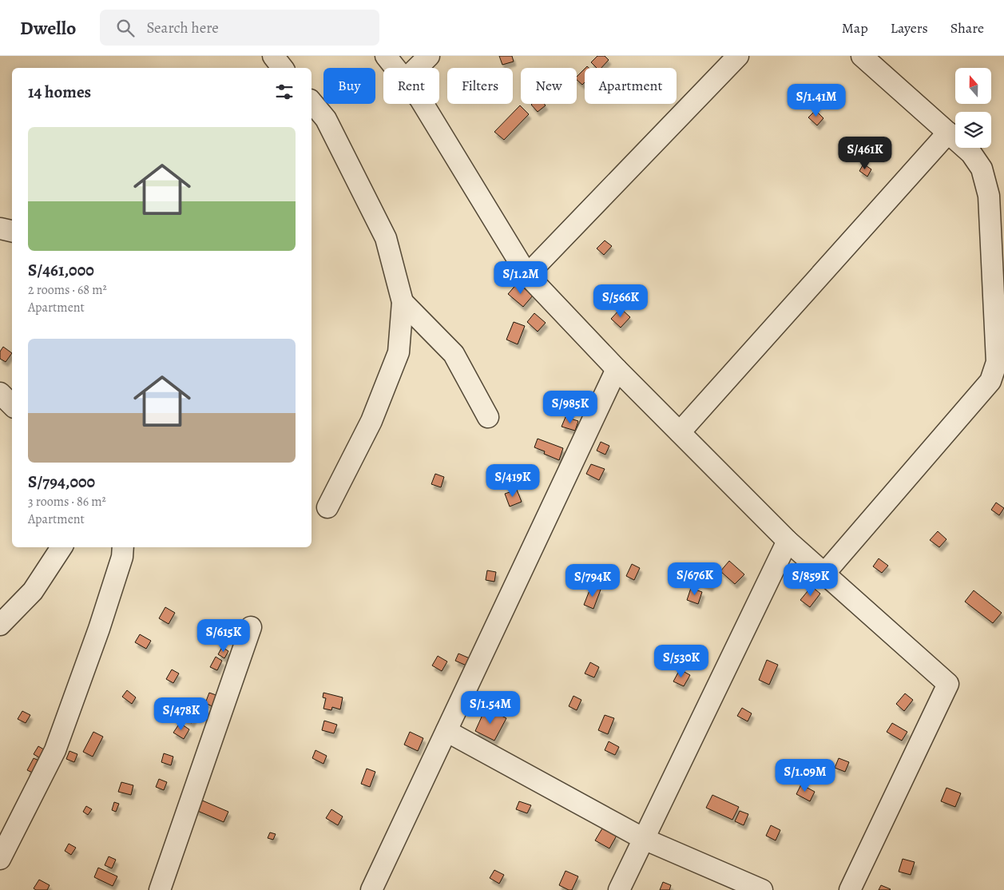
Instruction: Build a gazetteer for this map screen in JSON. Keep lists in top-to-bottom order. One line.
{"north":"top","page":{"header":"Dwello","search":"Search here","nav":["Map","Layers","Share"],"chip":["Buy","Rent","Filters","New","Apartment"],"heading":"14 homes","price":["S/1.41M","S/461K","S/1.2M","S/566K","S/985K","S/419K","S/676K","S/859K","S/794K","S/615K","S/530K","S/1.54M","S/478K","S/1.09M"],"list":[{"name":"S/461,000","note":"2 rooms · 68 m² · Apartment"},{"name":"S/794,000","note":"3 rooms · 86 m² · Apartment"}]}}
